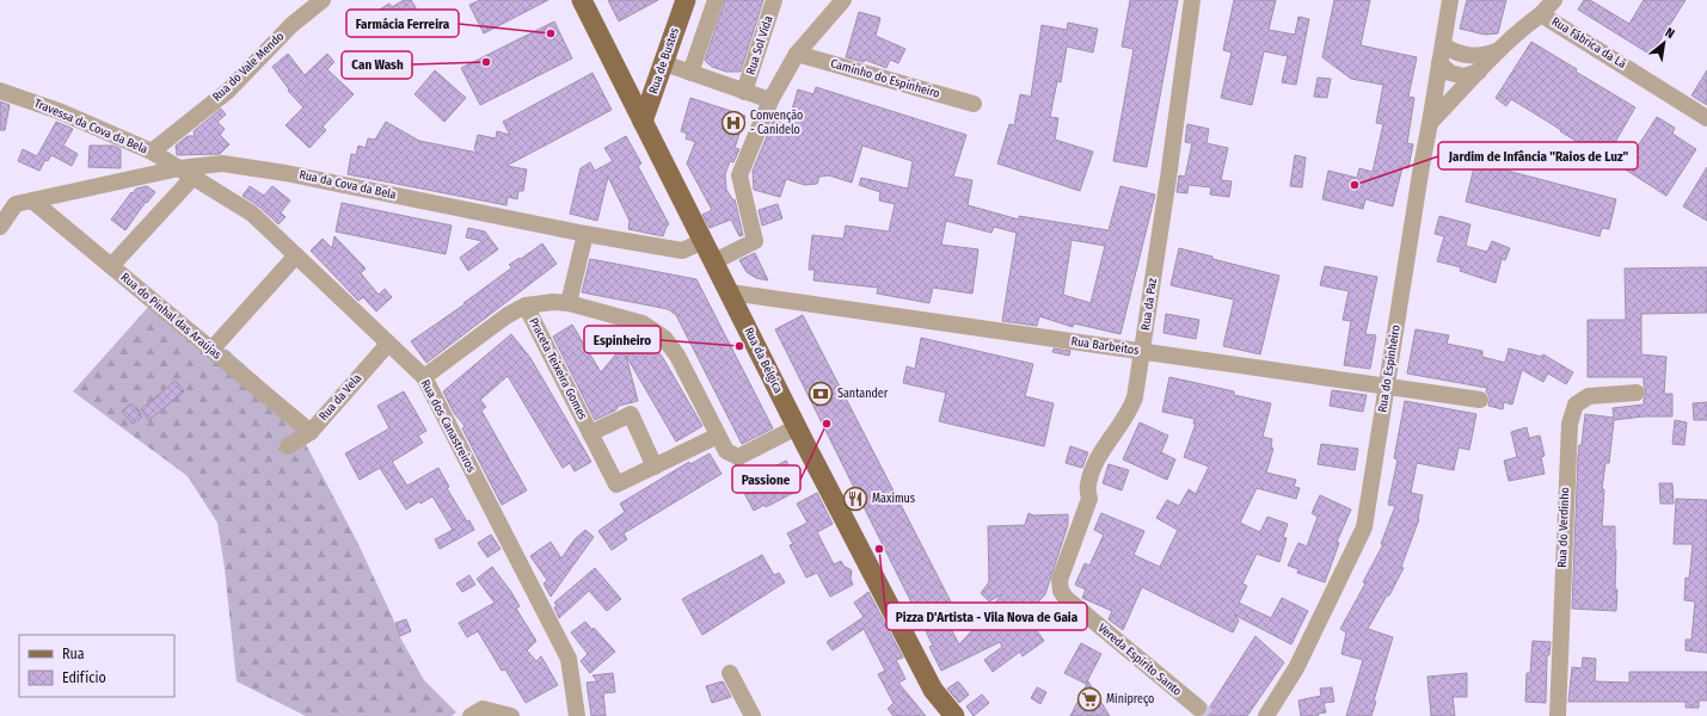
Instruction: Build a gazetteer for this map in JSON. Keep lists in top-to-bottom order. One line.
{"streets":{"main road":["Rua de Bustes","Rua da Bélgica"],"street":["Rua Fábrica da Lã","Rua Sol Vida","Rua do Vale Mendo","Caminho do Espinheiro","Travessa da Cova da Bela","Rua da Cova da Bela","Rua da Paz","Rua do Pinhal das Araújas","Rua Barbeitos","Praceta Teixeira Gomes","Rua do Espinheiro","Rua da Vela","Rua dos Canastreiros","Rua do Verdinho","Vereda Espírito Santo"]},"crossings":[["Rua Fábrica da Lã","Rua do Espinheiro"],["Rua de Bustes","Rua da Bélgica"],["Rua do Vale Mendo","Travessa da Cova da Bela"],["Travessa da Cova da Bela","Rua da Cova da Bela"],["Travessa da Cova da Bela","Rua dos Canastreiros"],["Rua da Cova da Bela","Rua do Pinhal das Araújas"],["Rua da Cova da Bela","Rua da Bélgica"],["Rua da Cova da Bela","Rua dos Canastreiros"],["Rua da Paz","Rua Barbeitos"],["Rua da Paz","Vereda Espírito Santo"],["Rua do Pinhal das Araújas","Rua da Vela"],["Rua Barbeitos","Rua da Bélgica"],["Rua Barbeitos","Rua do Espinheiro"],["Rua da Vela","Rua dos Canastreiros"]],"places":{"other":["Farmácia Ferreira","Can Wash","Jardim de Infância \"Raios de Luz\"","Espinheiro","Passione","Pizza D'Artista - Vila Nova de Gaia"],"hospital":["Convenção - Canidelo"],"bank":["Santander"],"restaurant":["Maximus"],"supermarket":["Minipreço"]},"legend":["Rua","Edifício"],"north":"top right"}
